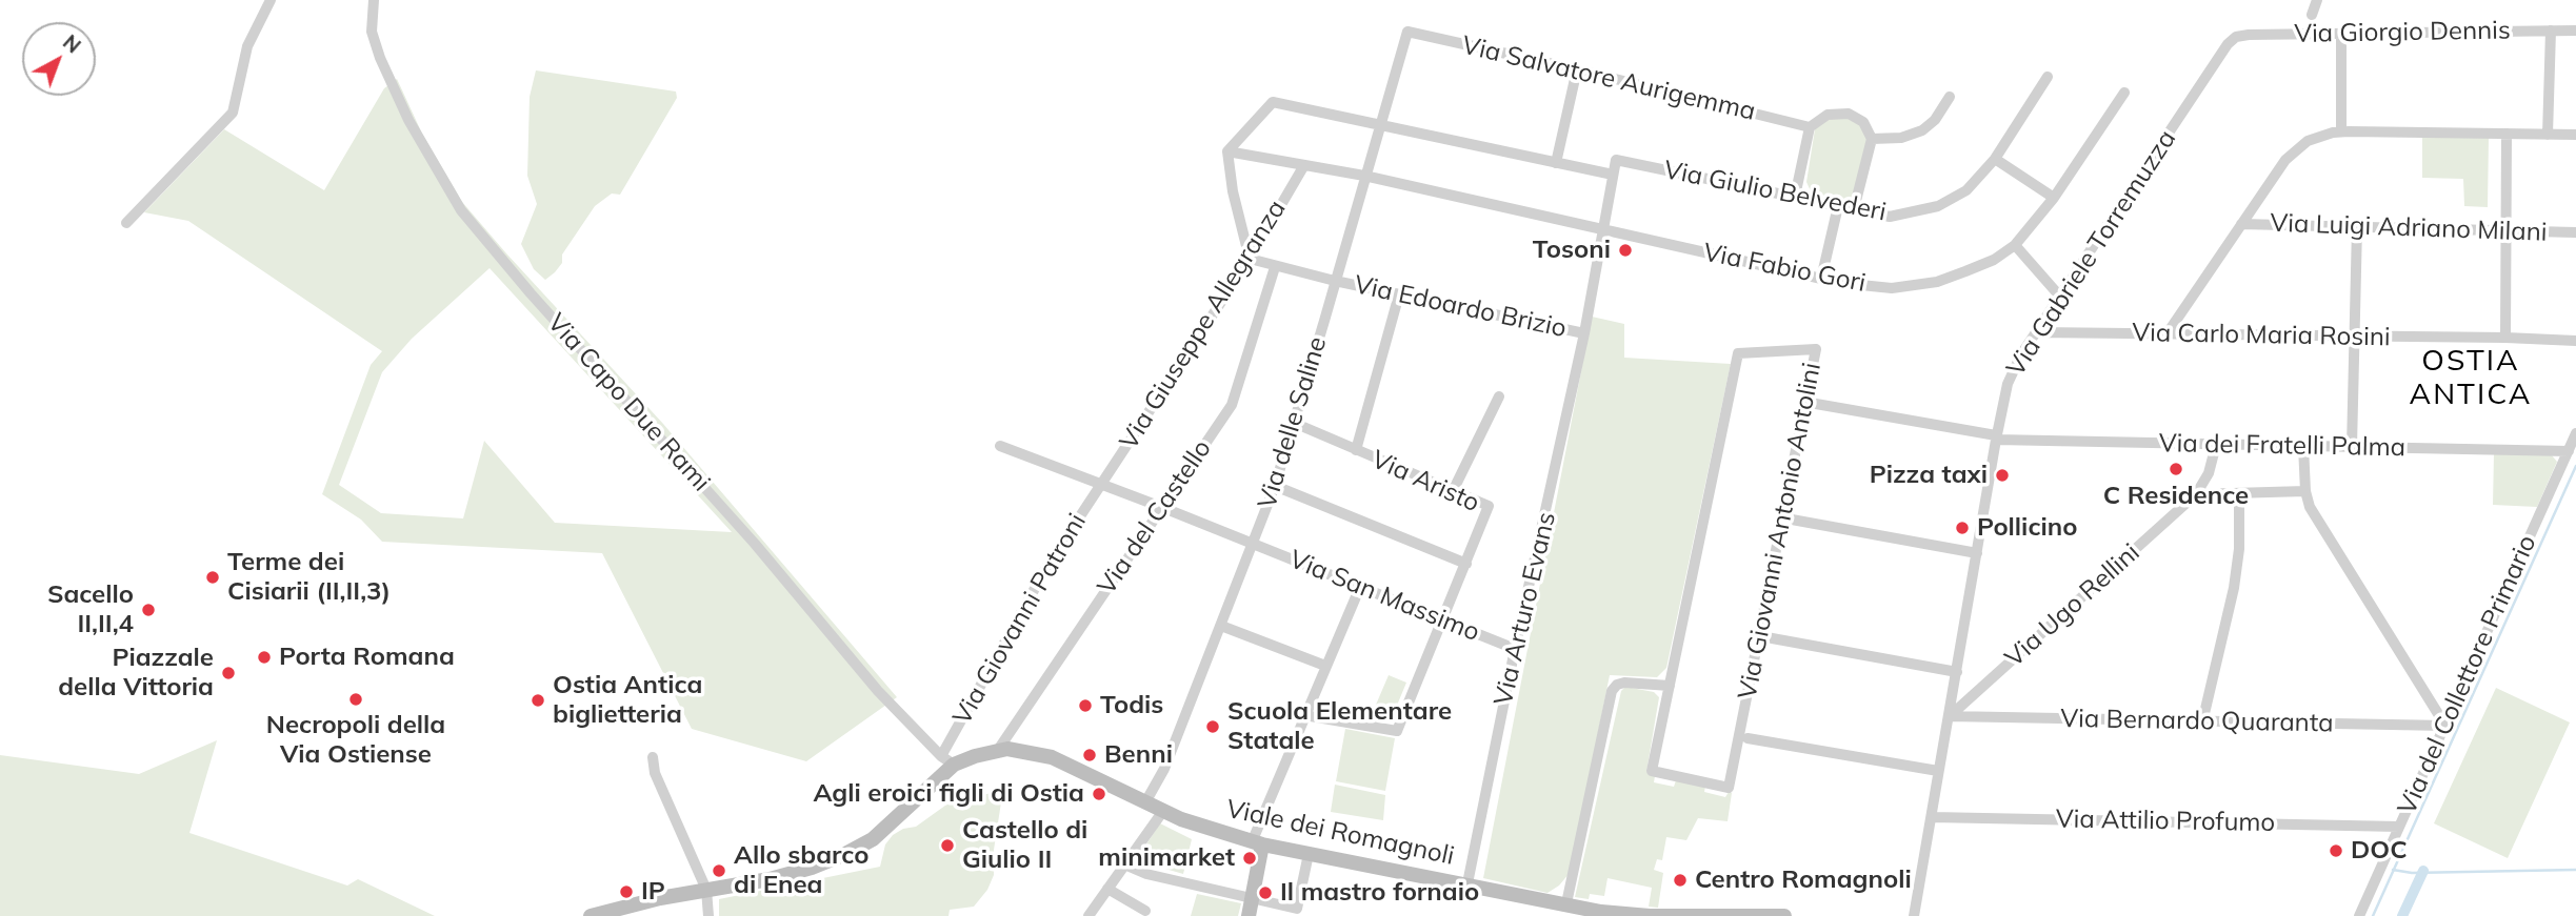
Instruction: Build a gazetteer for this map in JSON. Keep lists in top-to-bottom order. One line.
{"streets":{"main road":["Viale dei Romagnoli"],"street":["Via Giorgio Dennis","Via Salvatore Aurigemma","Via Giulio Belvederi","Via Luigi Adriano Milani","Via Gabriele Torremuzza","Via Fabio Gori","Via Edoardo Brizio","Via Giuseppe Allegranza","Via Carlo Maria Rosini","Via Capo Due Rami","Via delle Saline","Via dei Fratelli Palma","Via Aristo","Via del Castello","Via Giovanni Antonio Antolini","Via San Massimo","Via Ugo Rellini","Via Arturo Evans","Via Giovanni Patroni","Via del Collettore Primario","Via Bernardo Quaranta","Via Attilio Profumo"]},"crossings":[["Via Giorgio Dennis","Via Gabriele Torremuzza"],["Via Salvatore Aurigemma","Via delle Saline"],["Via Giulio Belvederi","Via Arturo Evans"],["Via Gabriele Torremuzza","Via Carlo Maria Rosini"],["Via Gabriele Torremuzza","Via dei Fratelli Palma"],["Via Gabriele Torremuzza","Via Ugo Rellini"],["Via Gabriele Torremuzza","Via Bernardo Quaranta"],["Via Gabriele Torremuzza","Via Attilio Profumo"],["Via Fabio Gori","Via Giuseppe Allegranza"],["Via Fabio Gori","Via delle Saline"],["Via Fabio Gori","Via Arturo Evans"],["Via Edoardo Brizio","Via Giuseppe Allegranza"],["Via Edoardo Brizio","Via delle Saline"],["Via Edoardo Brizio","Via del Castello"],["Via Edoardo Brizio","Via Arturo Evans"],["Via Giuseppe Allegranza","Via San Massimo"],["Via Giuseppe Allegranza","Via Giovanni Patroni"],["Via Capo Due Rami","Via Giovanni Patroni"],["Via Capo Due Rami","Viale dei Romagnoli"],["Via delle Saline","Via Aristo"],["Via delle Saline","Via San Massimo"],["Via delle Saline","Viale dei Romagnoli"],["Via dei Fratelli Palma","Via del Collettore Primario"],["Via Aristo","Via San Massimo"],["Via del Castello","Via San Massimo"],["Via del Castello","Viale dei Romagnoli"],["Via San Massimo","Via Arturo Evans"],["Via San Massimo","Via Giovanni Patroni"],["Via Ugo Rellini","Via Bernardo Quaranta"],["Via Arturo Evans","Viale dei Romagnoli"],["Via Giovanni Patroni","Viale dei Romagnoli"],["Via del Collettore Primario","Via Bernardo Quaranta"],["Via del Collettore Primario","Via Attilio Profumo"]],"districts":["OSTIA ANTICA"],"places":["Tosoni","C Residence","Pizza taxi","Pollicino","Terme dei Cisiarii (II,II,3)","Sacello II,II,4","Porta Romana","Piazzale della Vittoria","Necropoli della Via Ostiense","Ostia Antica biglietteria","Todis","Scuola Elementare Statale","Benni","Agli eroici figli di Ostia","Castello di Giulio II","DOC","minimarket","Allo sbarco di Enea","Centro Romagnoli","IP","Il mastro fornaio"],"north":"top right"}
